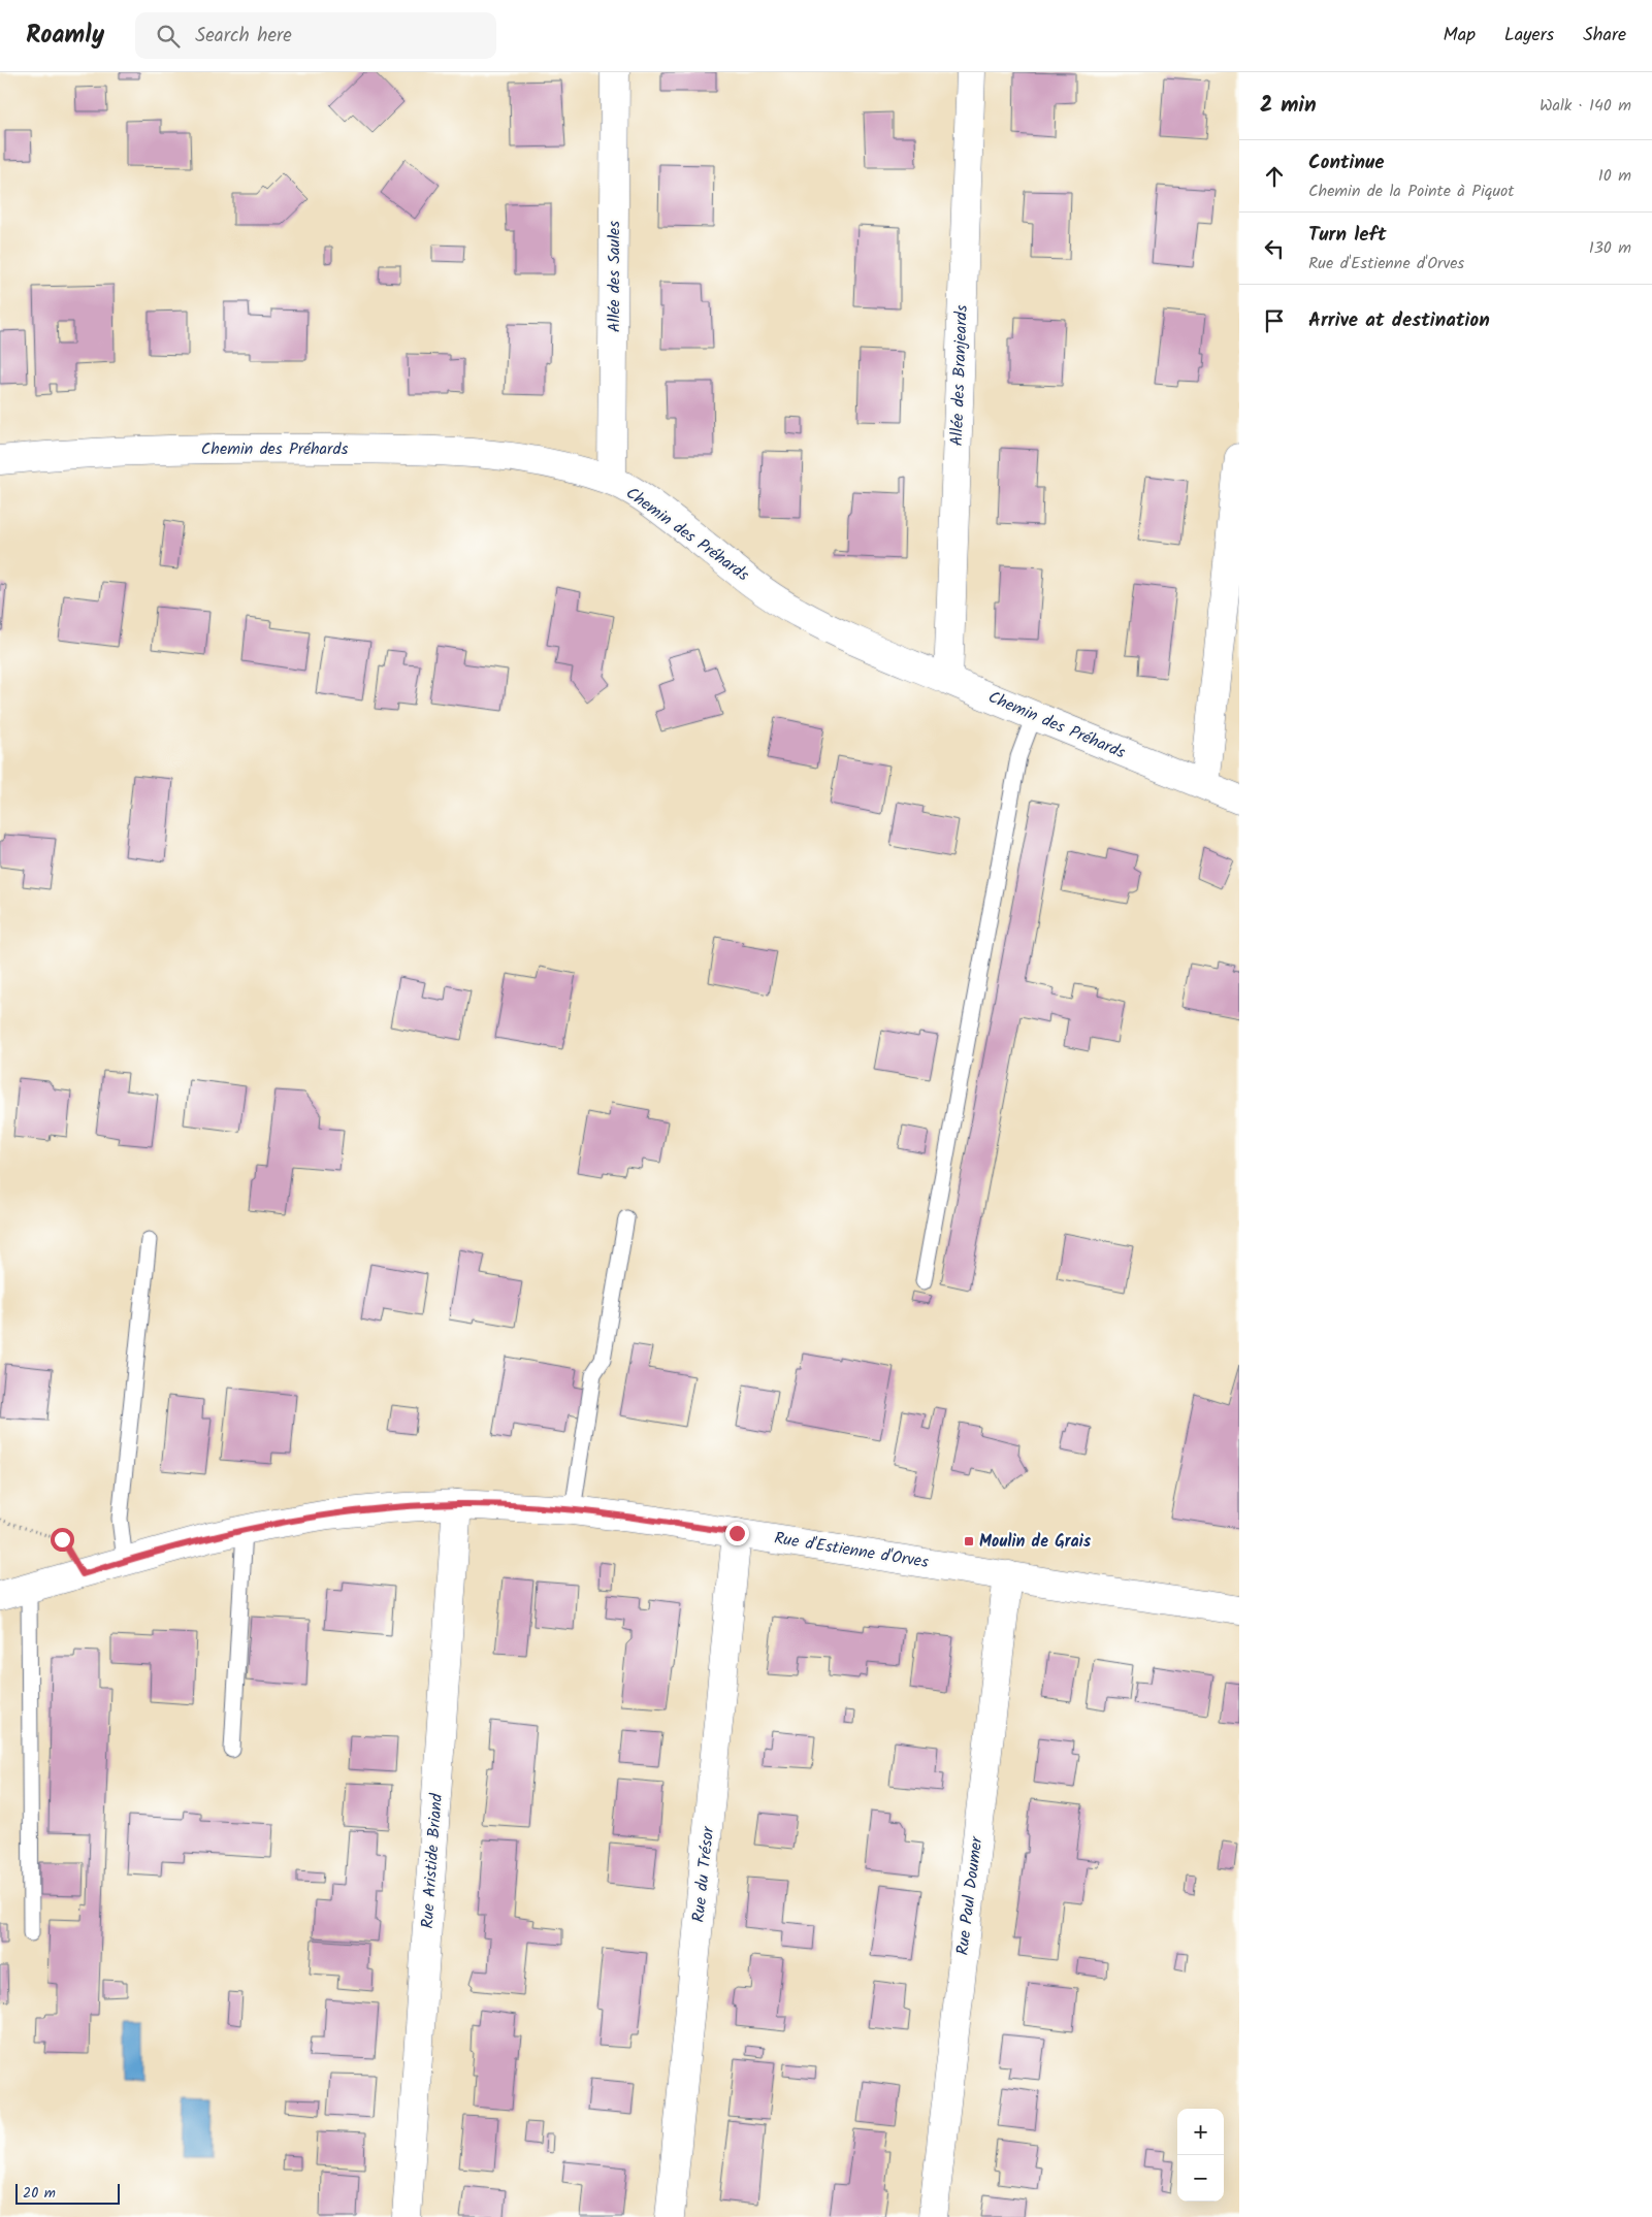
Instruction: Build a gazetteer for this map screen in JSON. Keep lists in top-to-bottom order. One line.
{"streets":{"street":["Allée des Saules","Allée des Branjeards","Chemin des Préhards","Rue d'Estienne d'Orves","Rue Aristide Briand","Rue du Trésor","Rue Paul Doumer"]},"crossings":[["Allée des Saules","Chemin des Préhards"],["Allée des Branjeards","Chemin des Préhards"],["Rue d'Estienne d'Orves","Rue Aristide Briand"],["Rue d'Estienne d'Orves","Rue du Trésor"],["Rue d'Estienne d'Orves","Rue Paul Doumer"]],"places":{"transit":["Moulin de Grais"]},"scale_bar":"20 m","page":{"header":"Roamly","search":"Search here","nav":["Map","Layers","Share"],"heading":["2 min","Walk · 140 m"],"list":[["Continue","Chemin de la Pointe à Piquot","10 m"],["Turn left","Rue d'Estienne d'Orves","130 m"],"Arrive at destination"],"map_buttons":["+","−"],"scale":"20 m"}}
